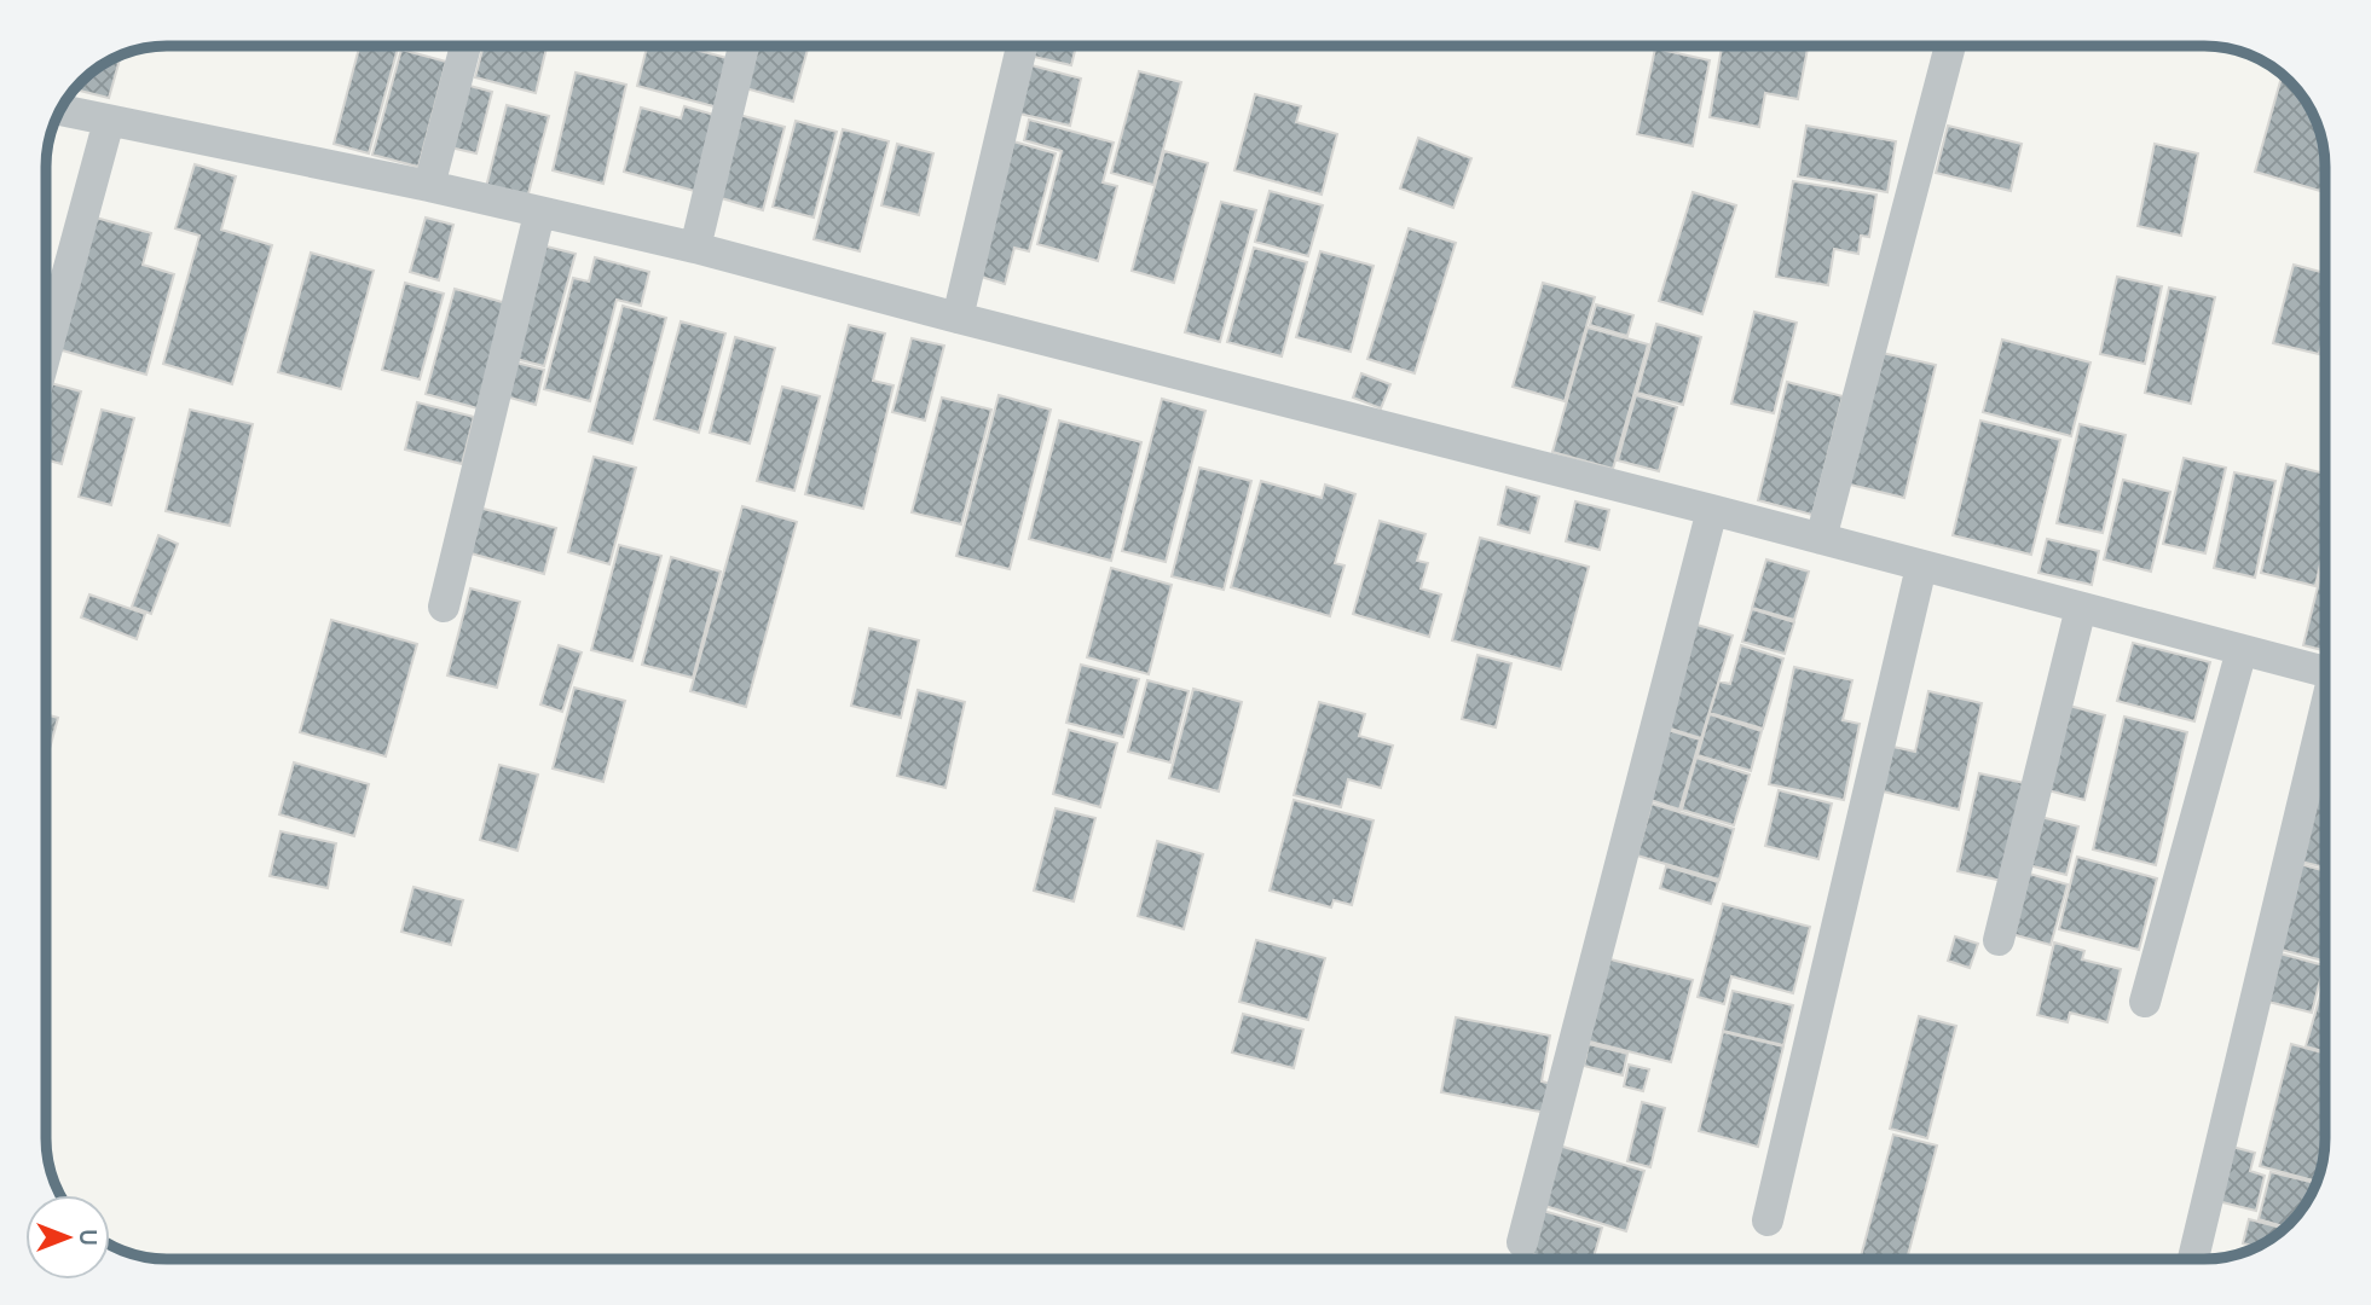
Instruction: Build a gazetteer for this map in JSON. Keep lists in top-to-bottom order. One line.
{"north":"right"}
